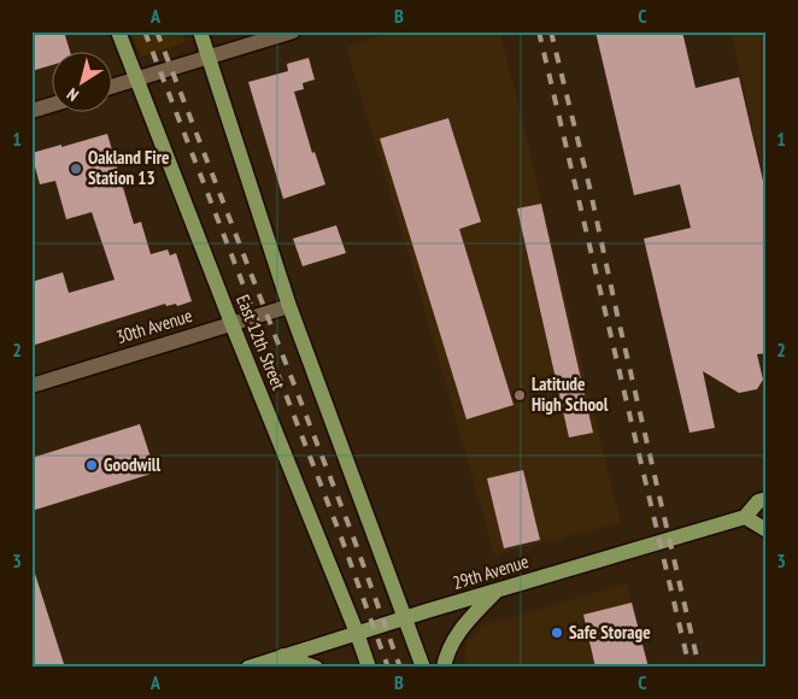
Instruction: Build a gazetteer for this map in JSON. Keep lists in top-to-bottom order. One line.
{"streets":{"main road":["East 12th Street","29th Avenue"],"street":["30th Avenue"]},"crossings":[["30th Avenue","East 12th Street"],["East 12th Street","29th Avenue"]],"places":["Oakland Fire Station 13","Latitude High School","Goodwill","Safe Storage"],"north":"bottom left","grid":{"columns":["A","B","C"],"rows":["1","2","3"]}}
